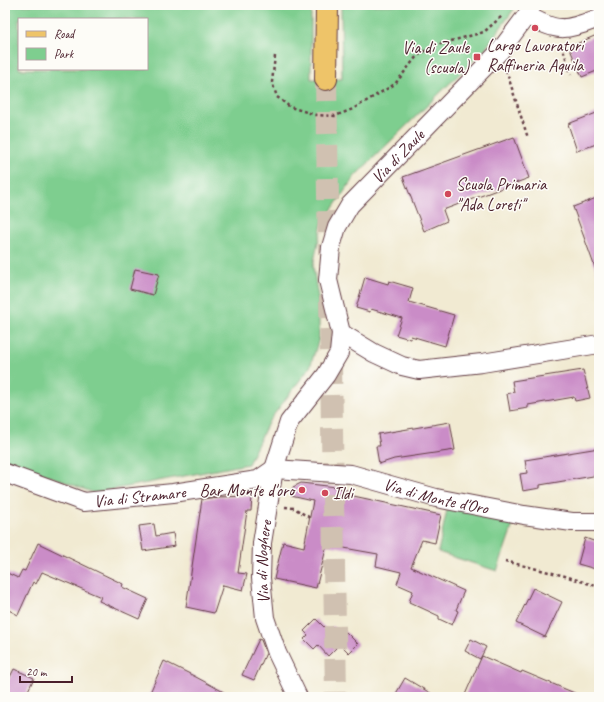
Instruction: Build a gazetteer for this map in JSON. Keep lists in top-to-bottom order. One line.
{"streets":{"street":["Via di Zaule","Via di Monte d'Oro","Via di Stramare","Via di Noghere"]},"crossings":[["Via di Zaule","Via di Monte d'Oro"],["Via di Zaule","Via di Stramare"],["Via di Zaule","Via di Noghere"],["Via di Monte d'Oro","Via di Stramare"],["Via di Monte d'Oro","Via di Noghere"],["Via di Stramare","Via di Noghere"]],"places":{"other":["Largo Lavoratori Raffineria Aquila","Scuola Primaria \"Ada Loreti\"","Bar Monte d'oro","Ildi"],"transit":["Via di Zaule (scuola)"]},"legend":["Road","Park"],"scale_bar":"20 m"}
